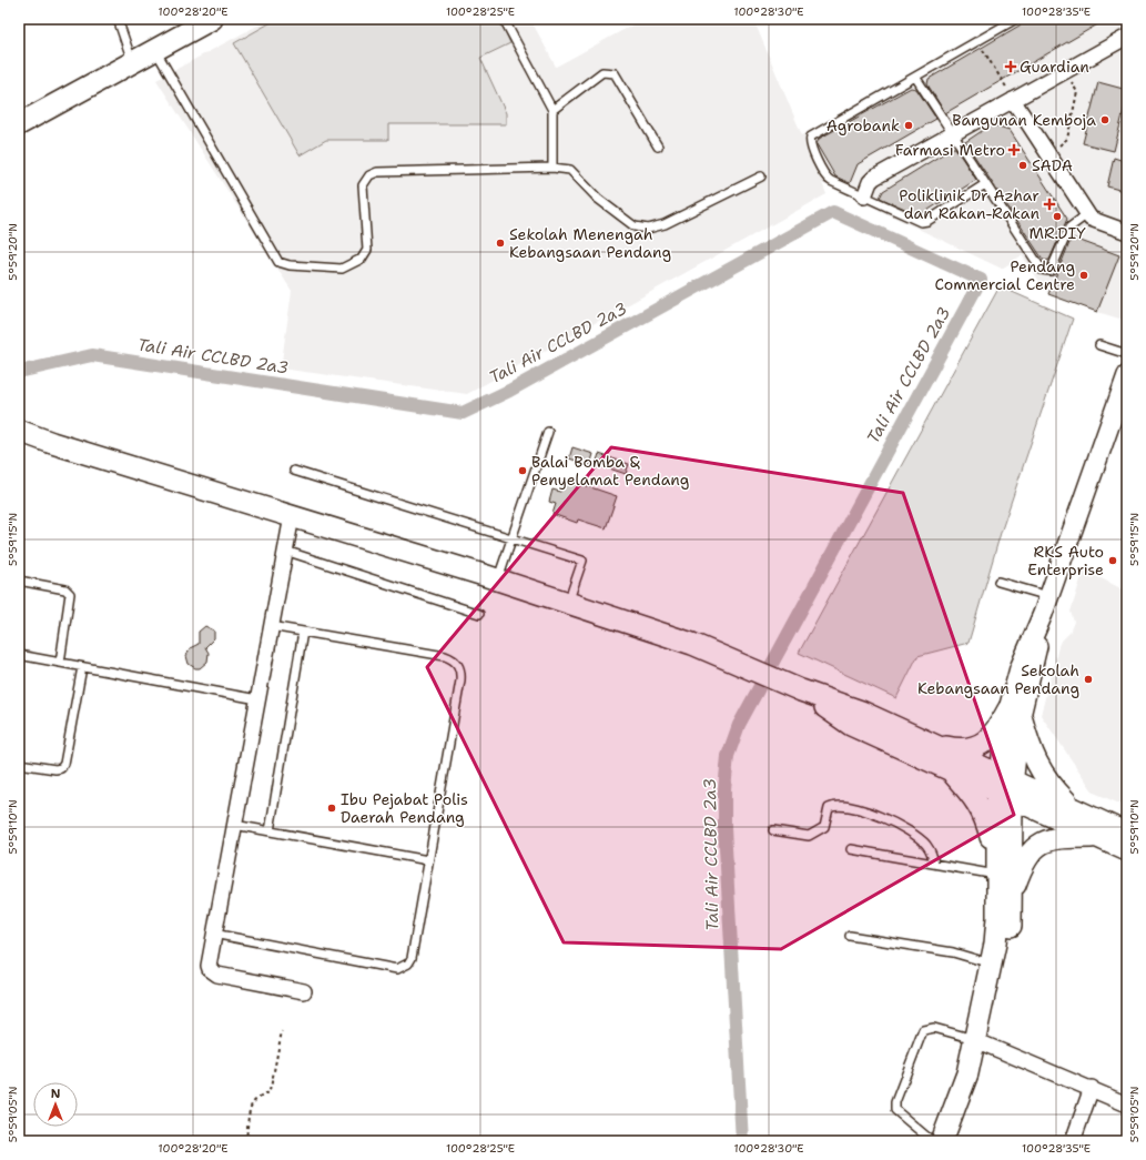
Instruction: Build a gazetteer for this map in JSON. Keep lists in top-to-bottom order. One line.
{"water":["Tali Air CCLBD 2a3"],"places":{"health":["Guardian","Farmasi Metro","Poliklinik Dr Azhar dan Rakan-Rakan"],"other":["Bangunan Kemboja","Agrobank","SADA","MR.DIY","Sekolah Menengah Kebangsaan Pendang","Pendang Commercial Centre","Balai Bomba & Penyelamat Pendang","RKS Auto Enterprise","Sekolah Kebangsaan Pendang","Ibu Pejabat Polis Daerah Pendang"]},"north":"top","coordinates":["100°28'20\"E","100°28'25\"E","100°28'30\"E","100°28'35\"E","5°59'20\"N","5°59'15\"N","5°59'10\"N","5°59'05\"N"]}
